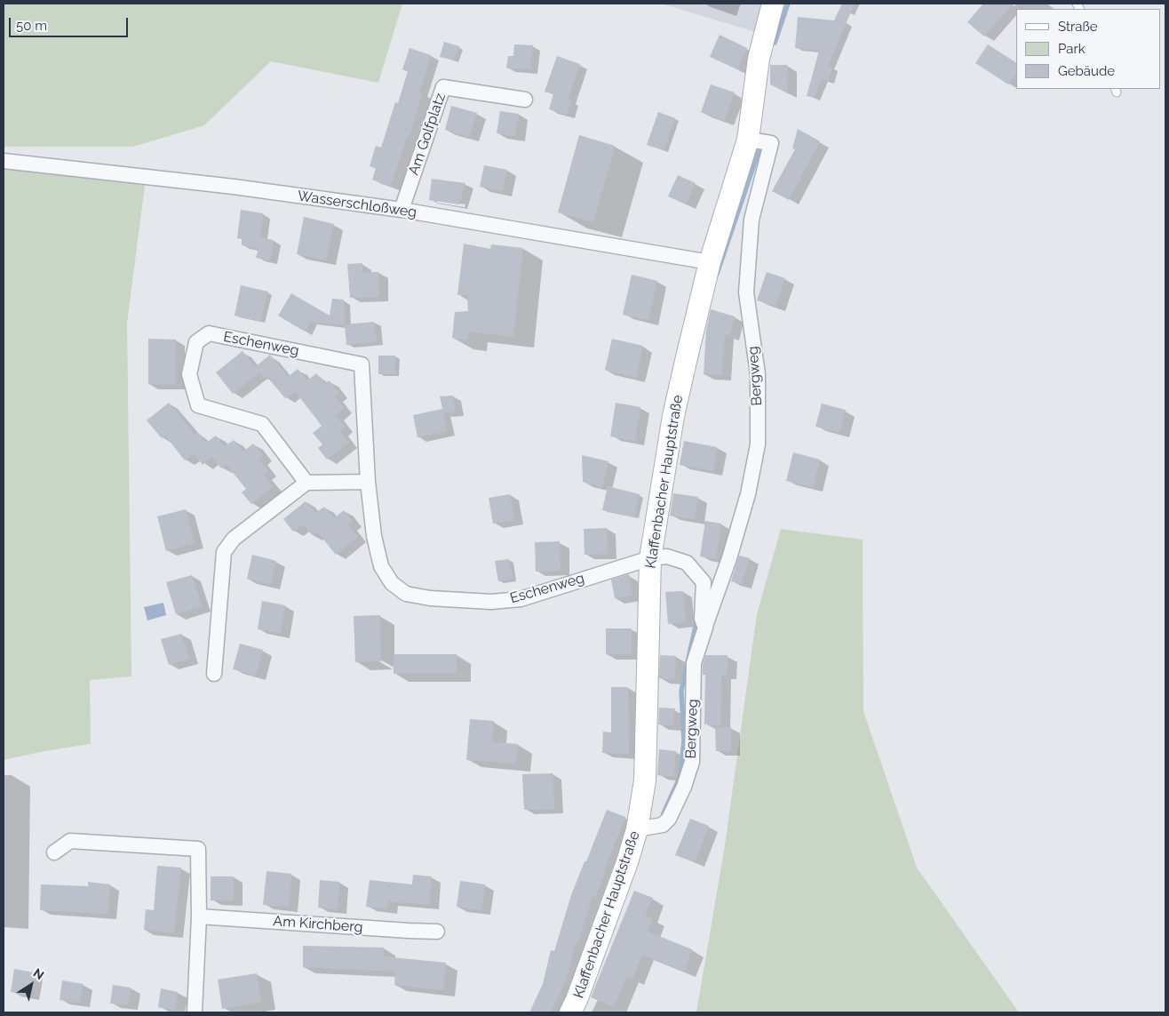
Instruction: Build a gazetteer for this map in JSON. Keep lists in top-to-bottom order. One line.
{"streets":{"street":["Am Golfplatz","Wasserschloßweg","Eschenweg","Bergweg","Klaffenbacher Hauptstraße","Am Kirchberg"]},"crossings":[["Am Golfplatz","Wasserschloßweg"],["Wasserschloßweg","Klaffenbacher Hauptstraße"],["Eschenweg","Bergweg"],["Eschenweg","Klaffenbacher Hauptstraße"],["Bergweg","Klaffenbacher Hauptstraße"]],"legend":["Straße","Park","Gebäude"],"scale_bar":"50 m","north":"top right"}
